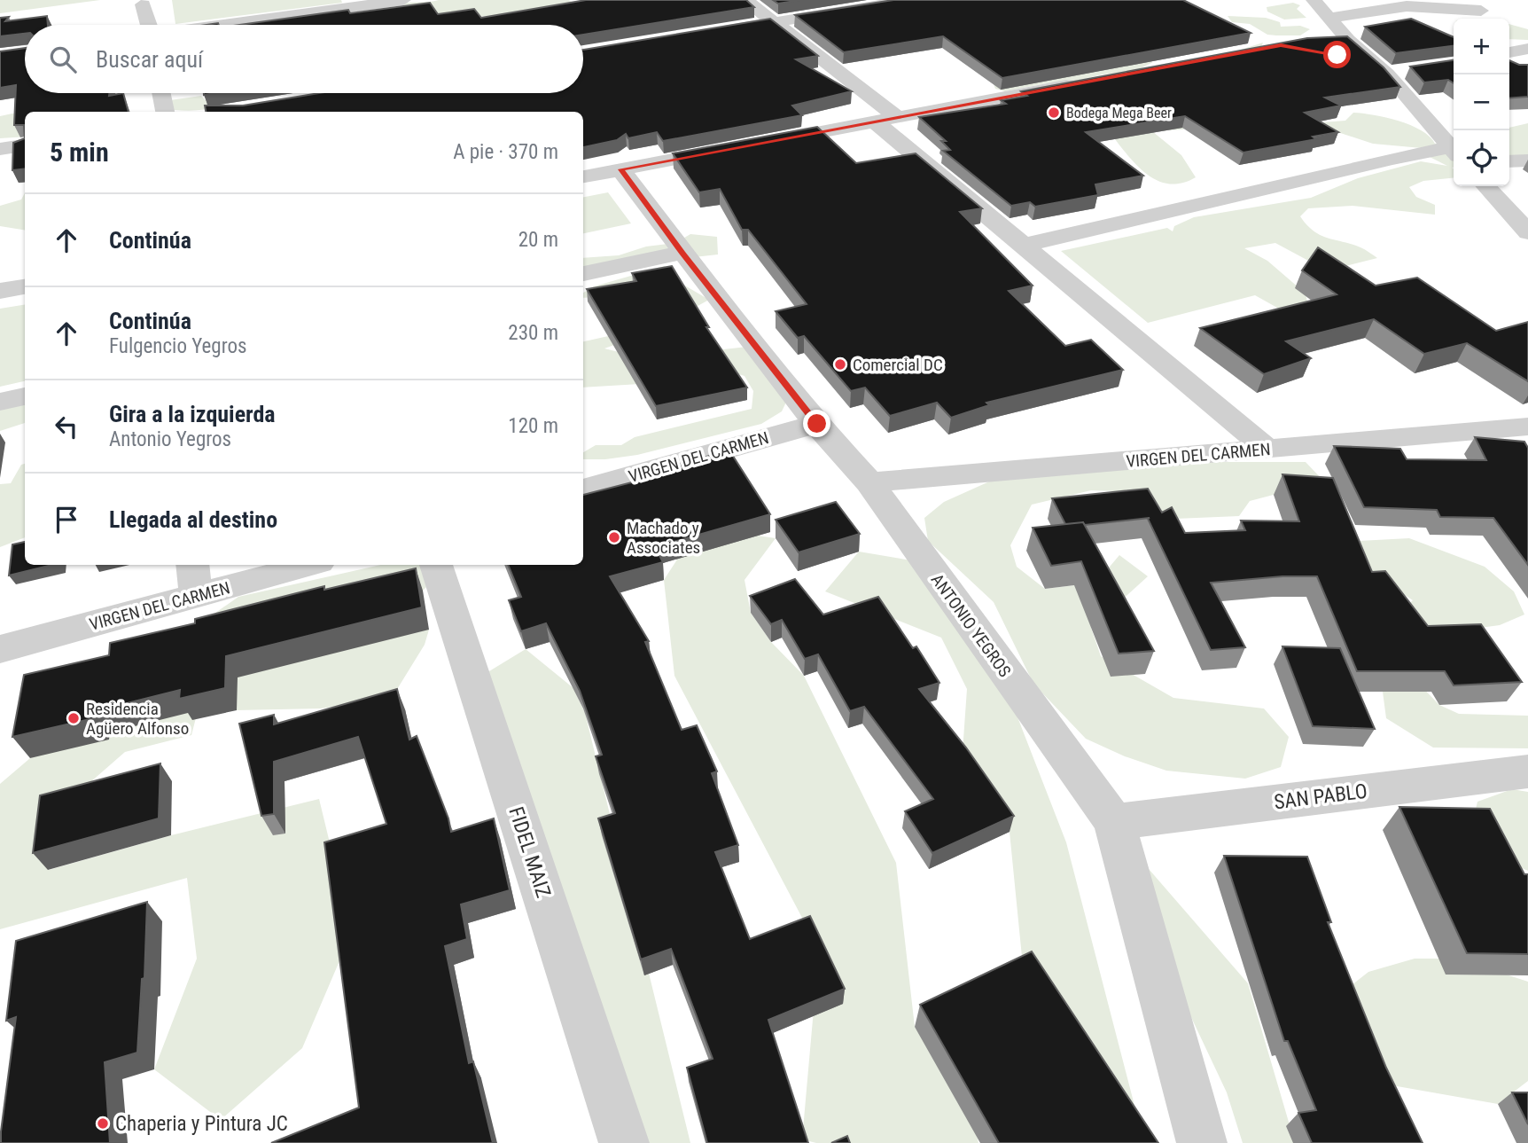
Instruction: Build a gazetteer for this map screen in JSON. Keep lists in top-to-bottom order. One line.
{"streets":{"street":["VIRGEN DEL CARMEN","ANTONIO YEGROS","SAN PABLO","FIDEL MAIZ"]},"crossings":[["VIRGEN DEL CARMEN","ANTONIO YEGROS"],["ANTONIO YEGROS","SAN PABLO"]],"places":["Bodega Mega Beer","Comercial DC","Machado y Associates","Residencia Agüero Alfonso","Chaperia y Pintura JC"],"page":{"map_buttons":["+","−"],"search":"Buscar aquí","heading":["5 min","A pie · 370 m"],"list":[["Continúa","20 m"],["Continúa","Fulgencio Yegros","230 m"],["Gira a la izquierda","Antonio Yegros","120 m"],"Llegada al destino"]}}
